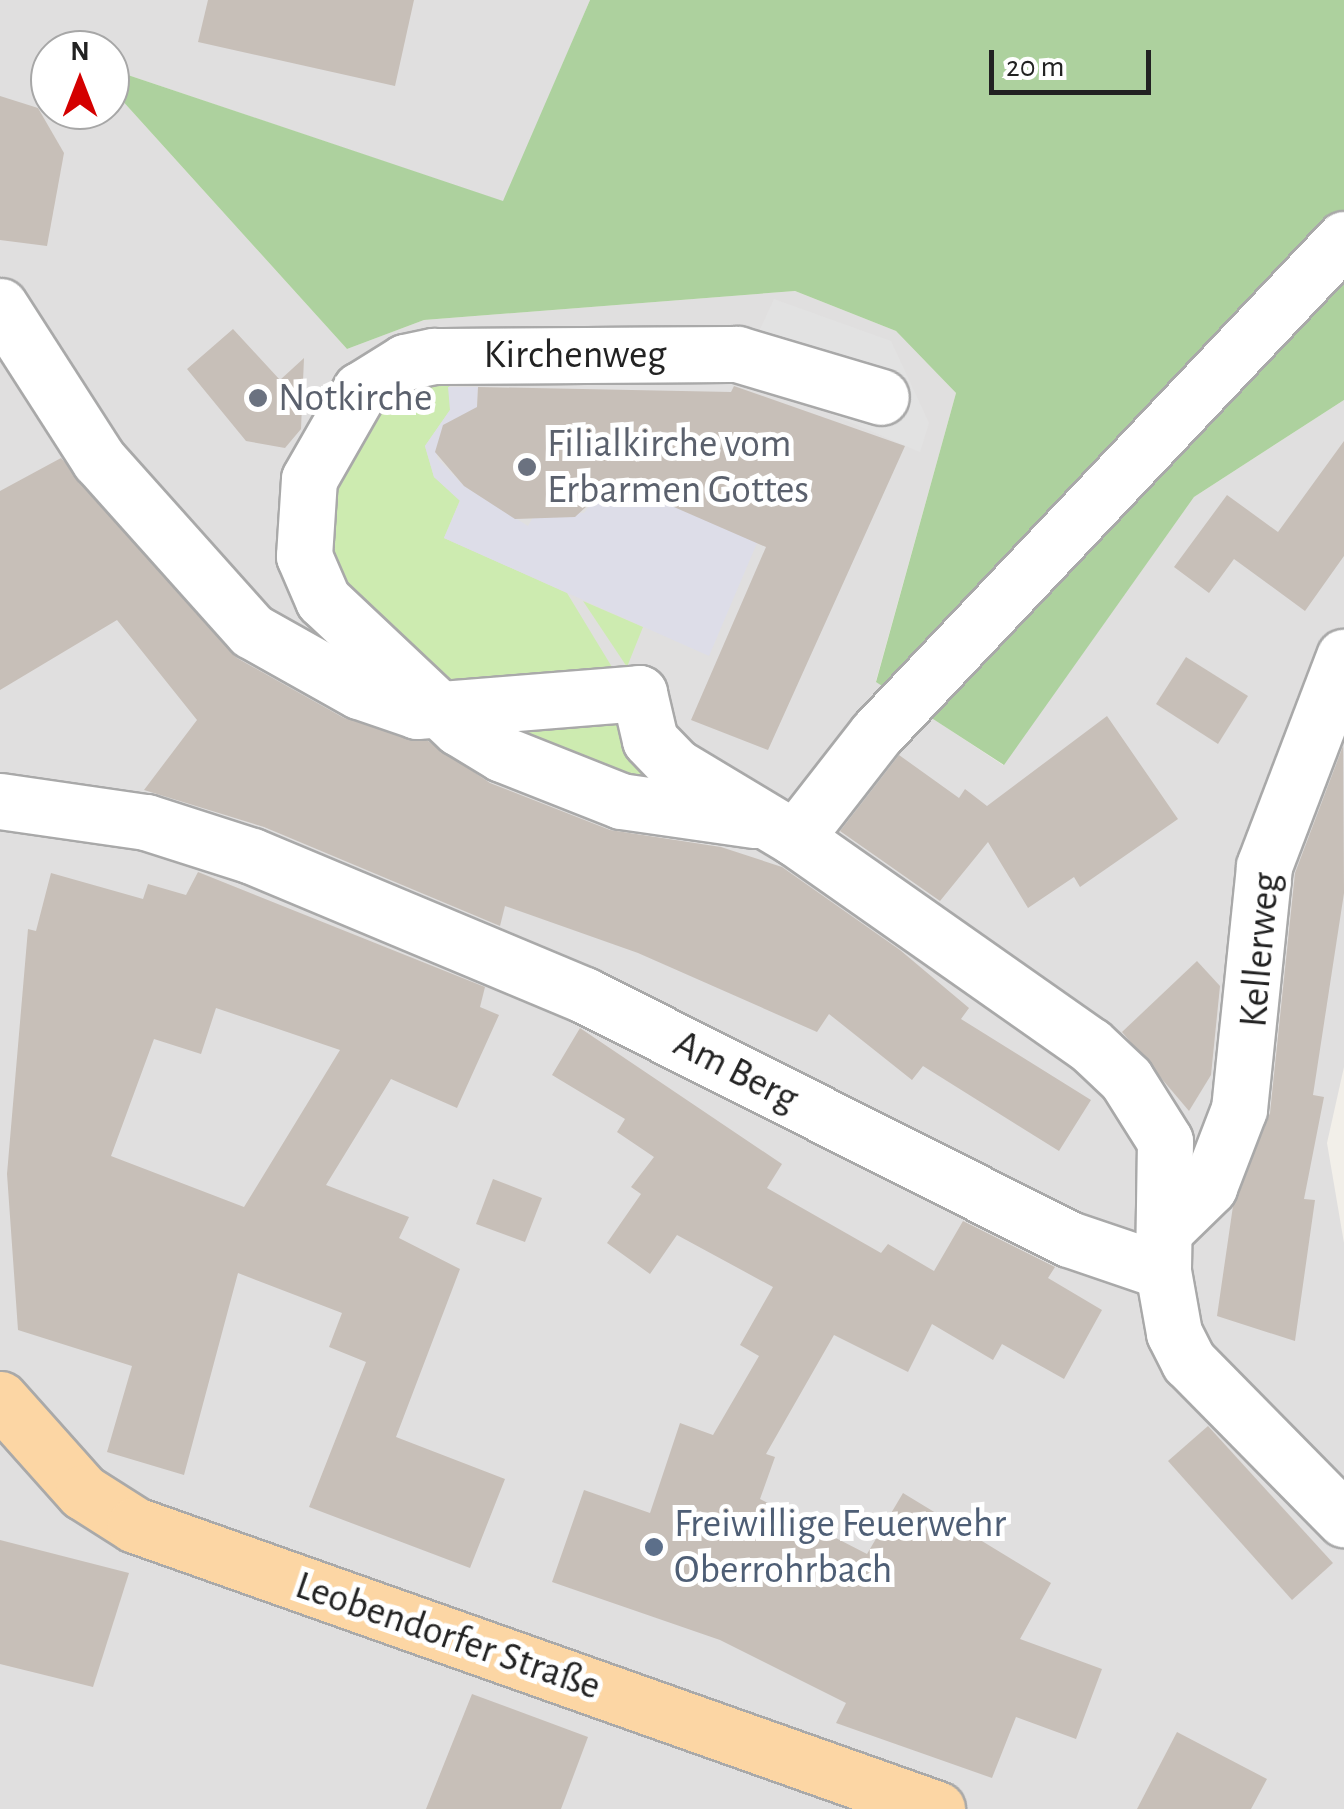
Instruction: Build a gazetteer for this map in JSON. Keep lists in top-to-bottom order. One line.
{"streets":{"main road":["Leobendorfer Straße"],"street":["Kirchenweg","Kellerweg","Am Berg"]},"crossings":[["Kellerweg","Am Berg"]],"places":["Notkirche","Filialkirche vom Erbarmen Gottes","Freiwillige Feuerwehr Oberrohrbach"],"scale_bar":"20 m","north":"top"}
